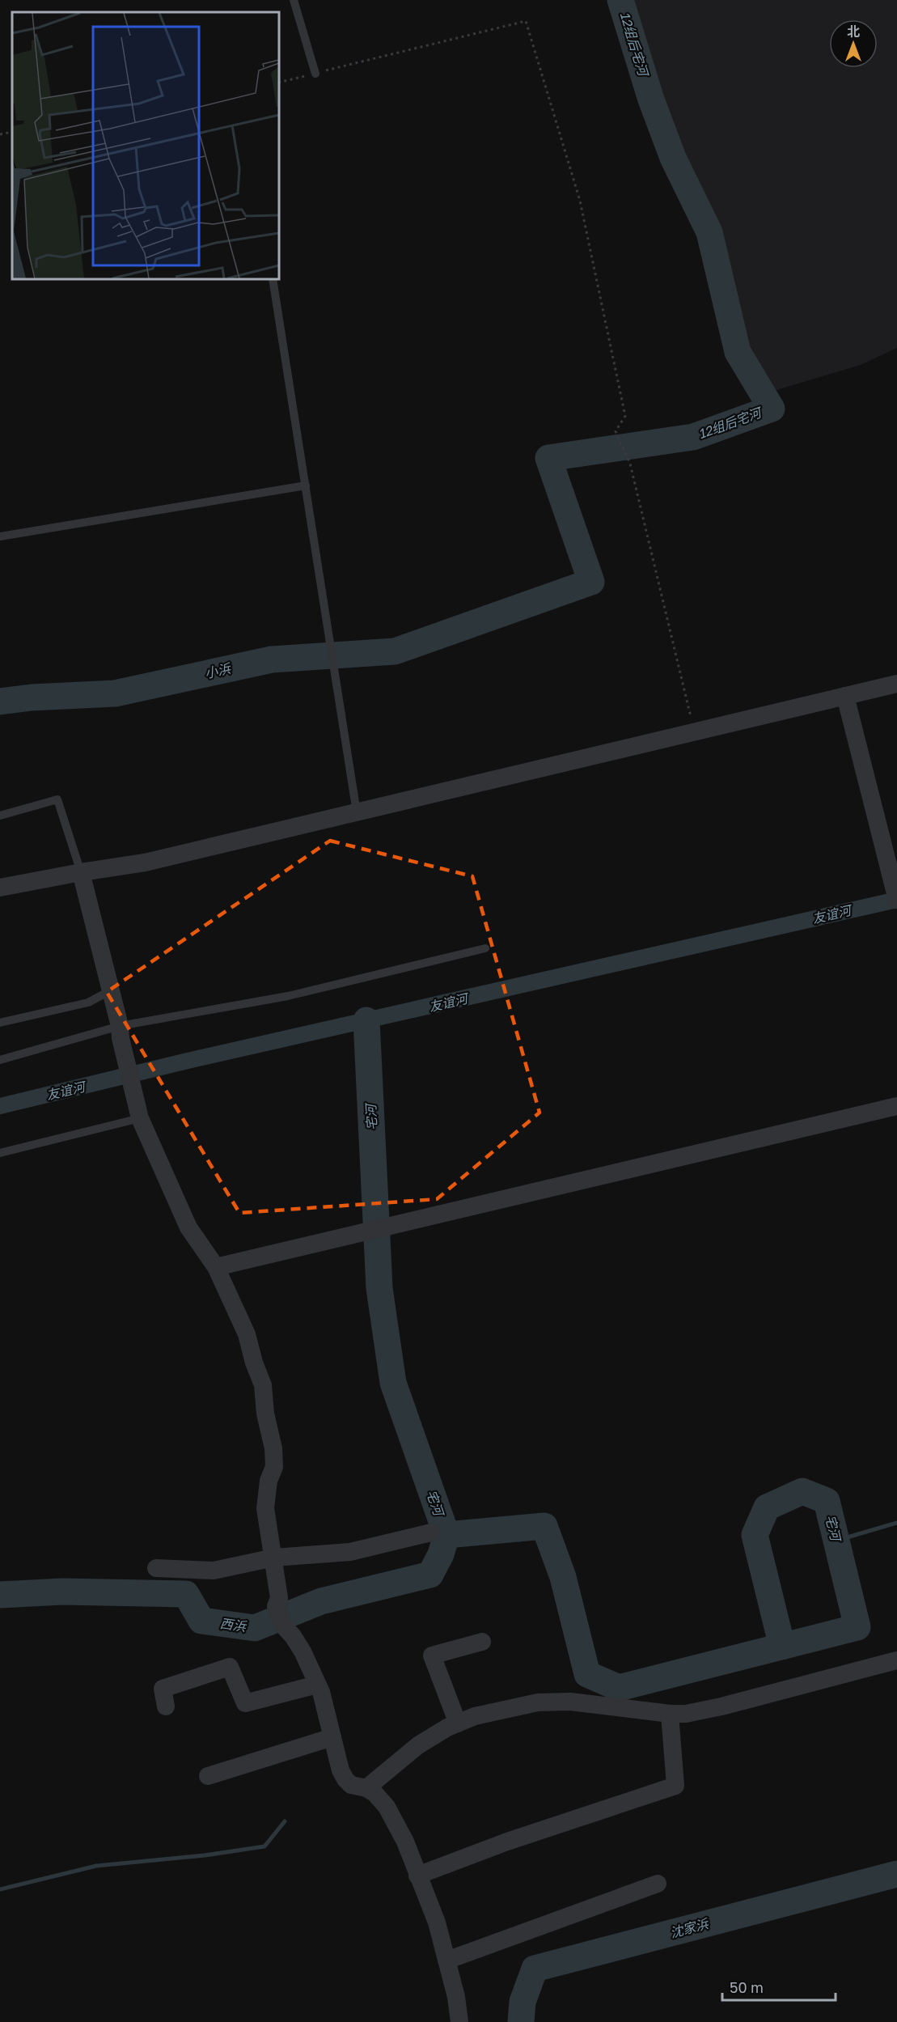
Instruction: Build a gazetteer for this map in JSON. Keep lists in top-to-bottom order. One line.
{"water":["12组后宅河","小浜","友谊河","宅河","西浜","沈家浜"],"scale_bar":"50 m","north":"top"}
